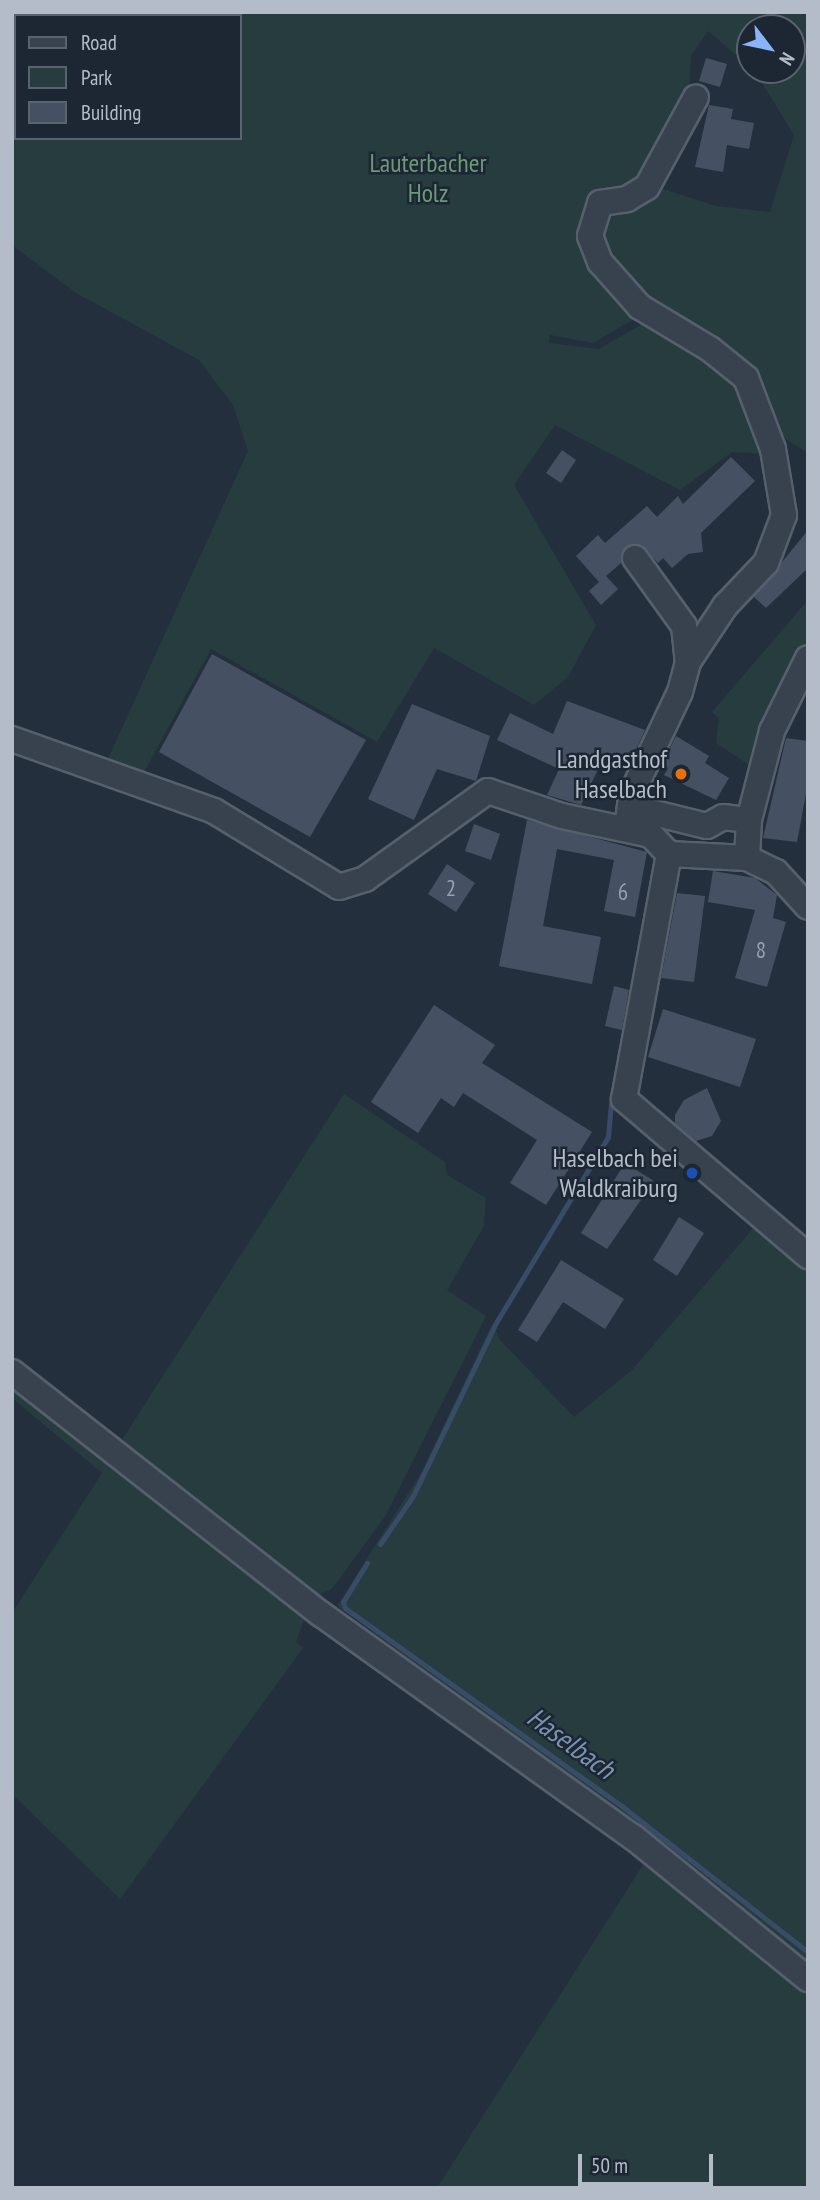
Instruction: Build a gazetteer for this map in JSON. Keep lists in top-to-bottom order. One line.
{"water":["Haselbach"],"parks":["Lauterbacher Holz"],"places":["Landgasthof Haselbach","Haselbach bei Waldkraiburg"],"house_numbers":["2","6","8"],"legend":["Road","Park","Building"],"scale_bar":"50 m","north":"bottom right"}
